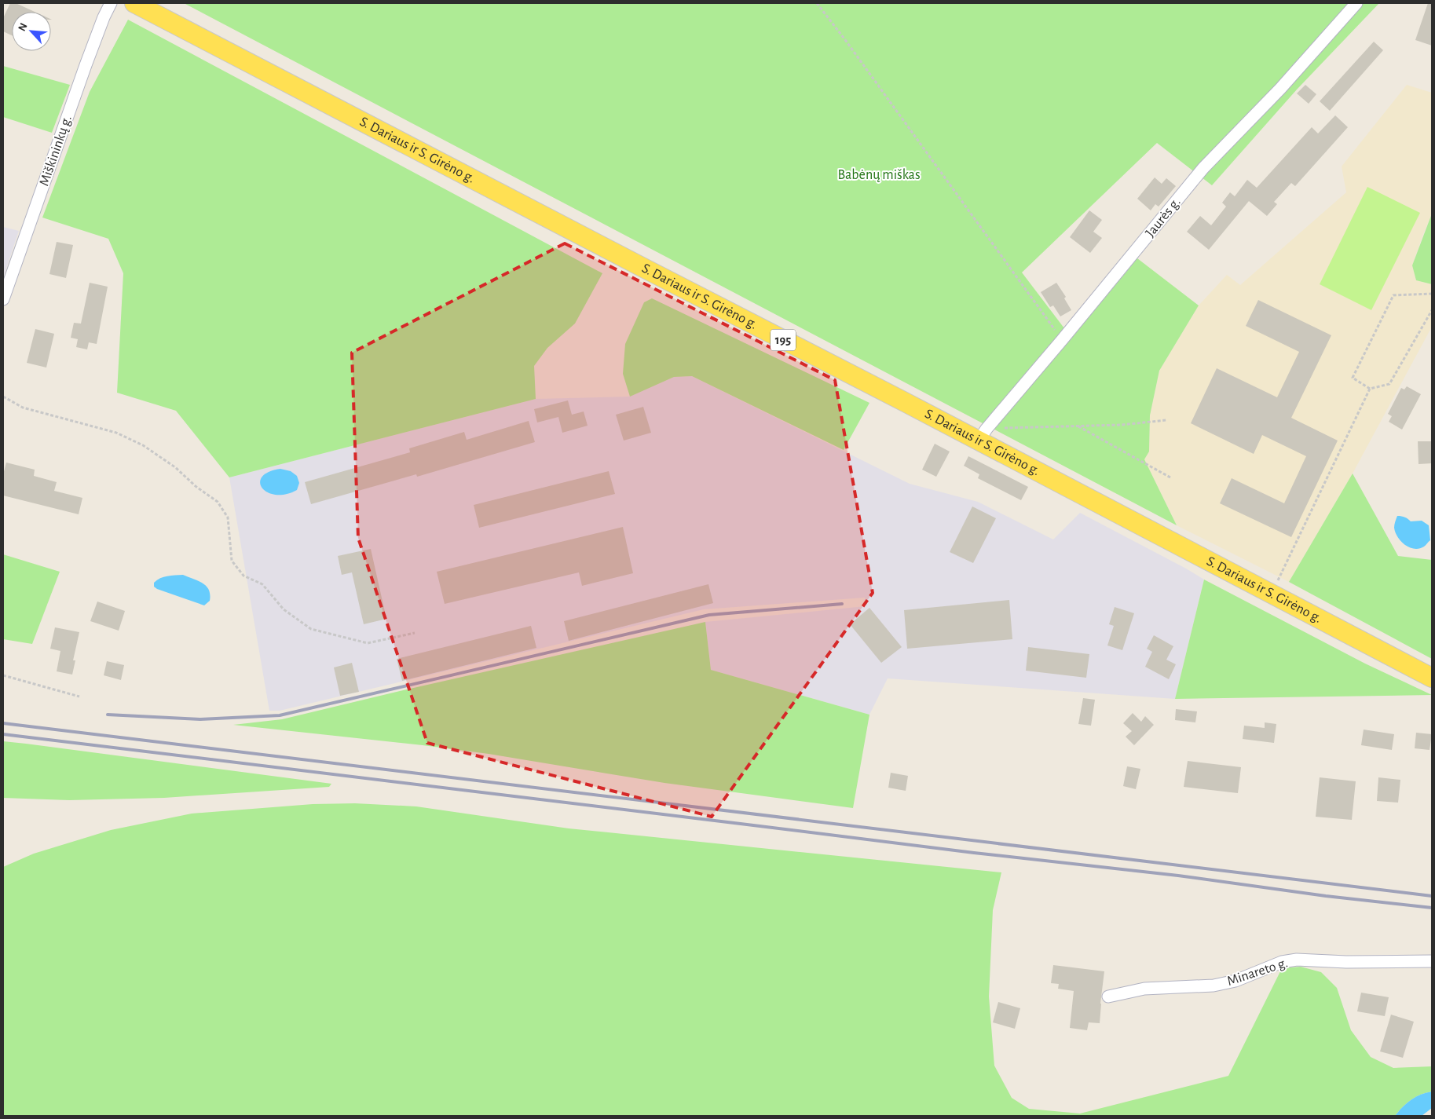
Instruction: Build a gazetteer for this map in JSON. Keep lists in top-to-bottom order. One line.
{"streets":{"main road":["S. Dariaus ir S. Girėno g.","195"],"street":["Miškininkų g.","Jaurės g.","Minareto g."]},"crossings":[["S. Dariaus ir S. Girėno g.","Jaurės g."]],"parks":["Babėnų miškas"],"north":"top left"}
